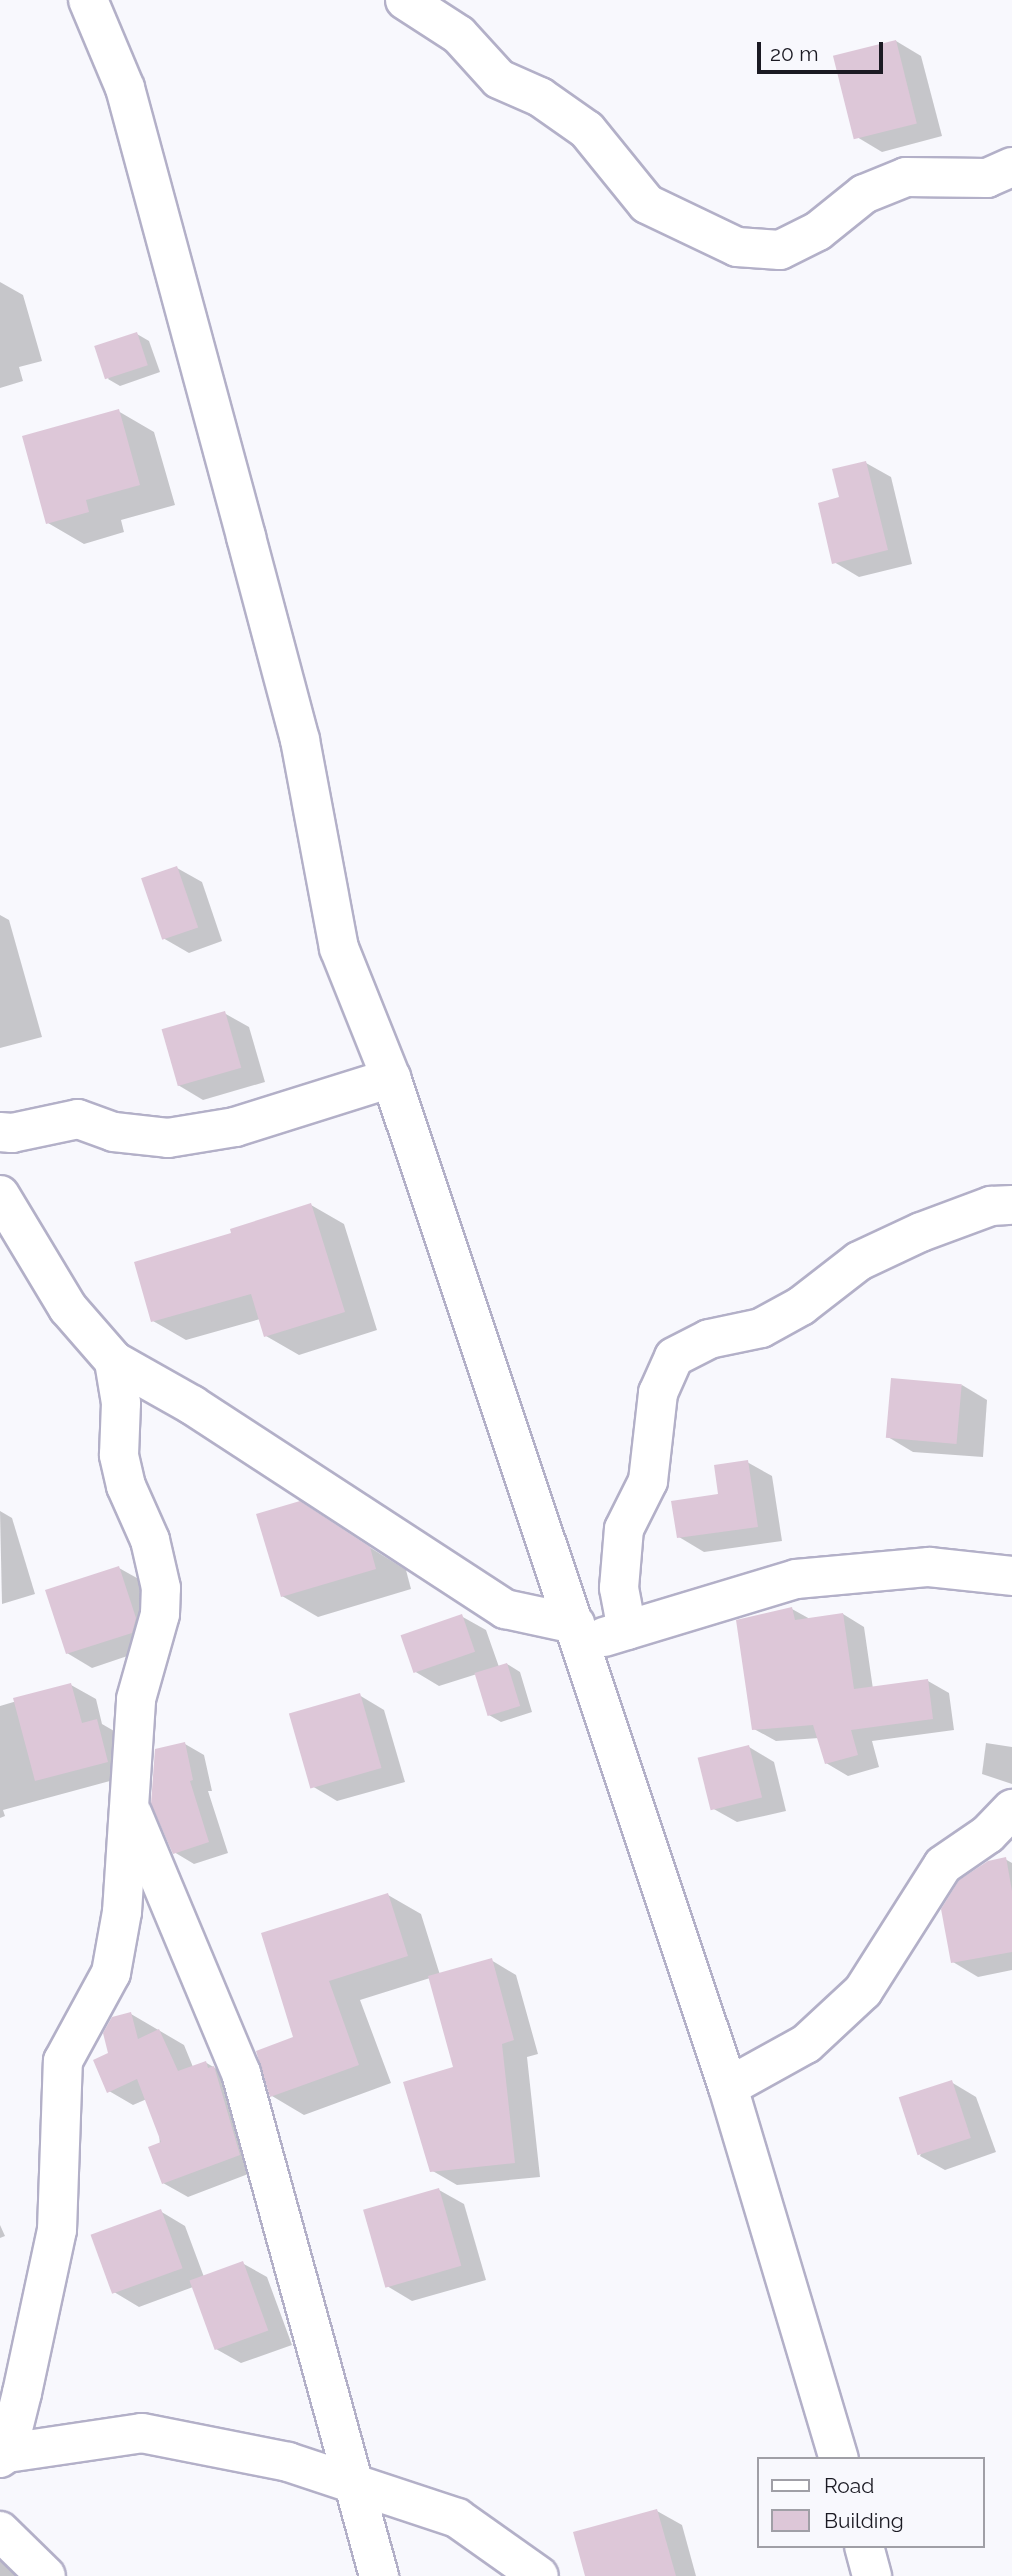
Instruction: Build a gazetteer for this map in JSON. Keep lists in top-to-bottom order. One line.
{"legend":["Road","Building"],"scale_bar":"20 m"}
